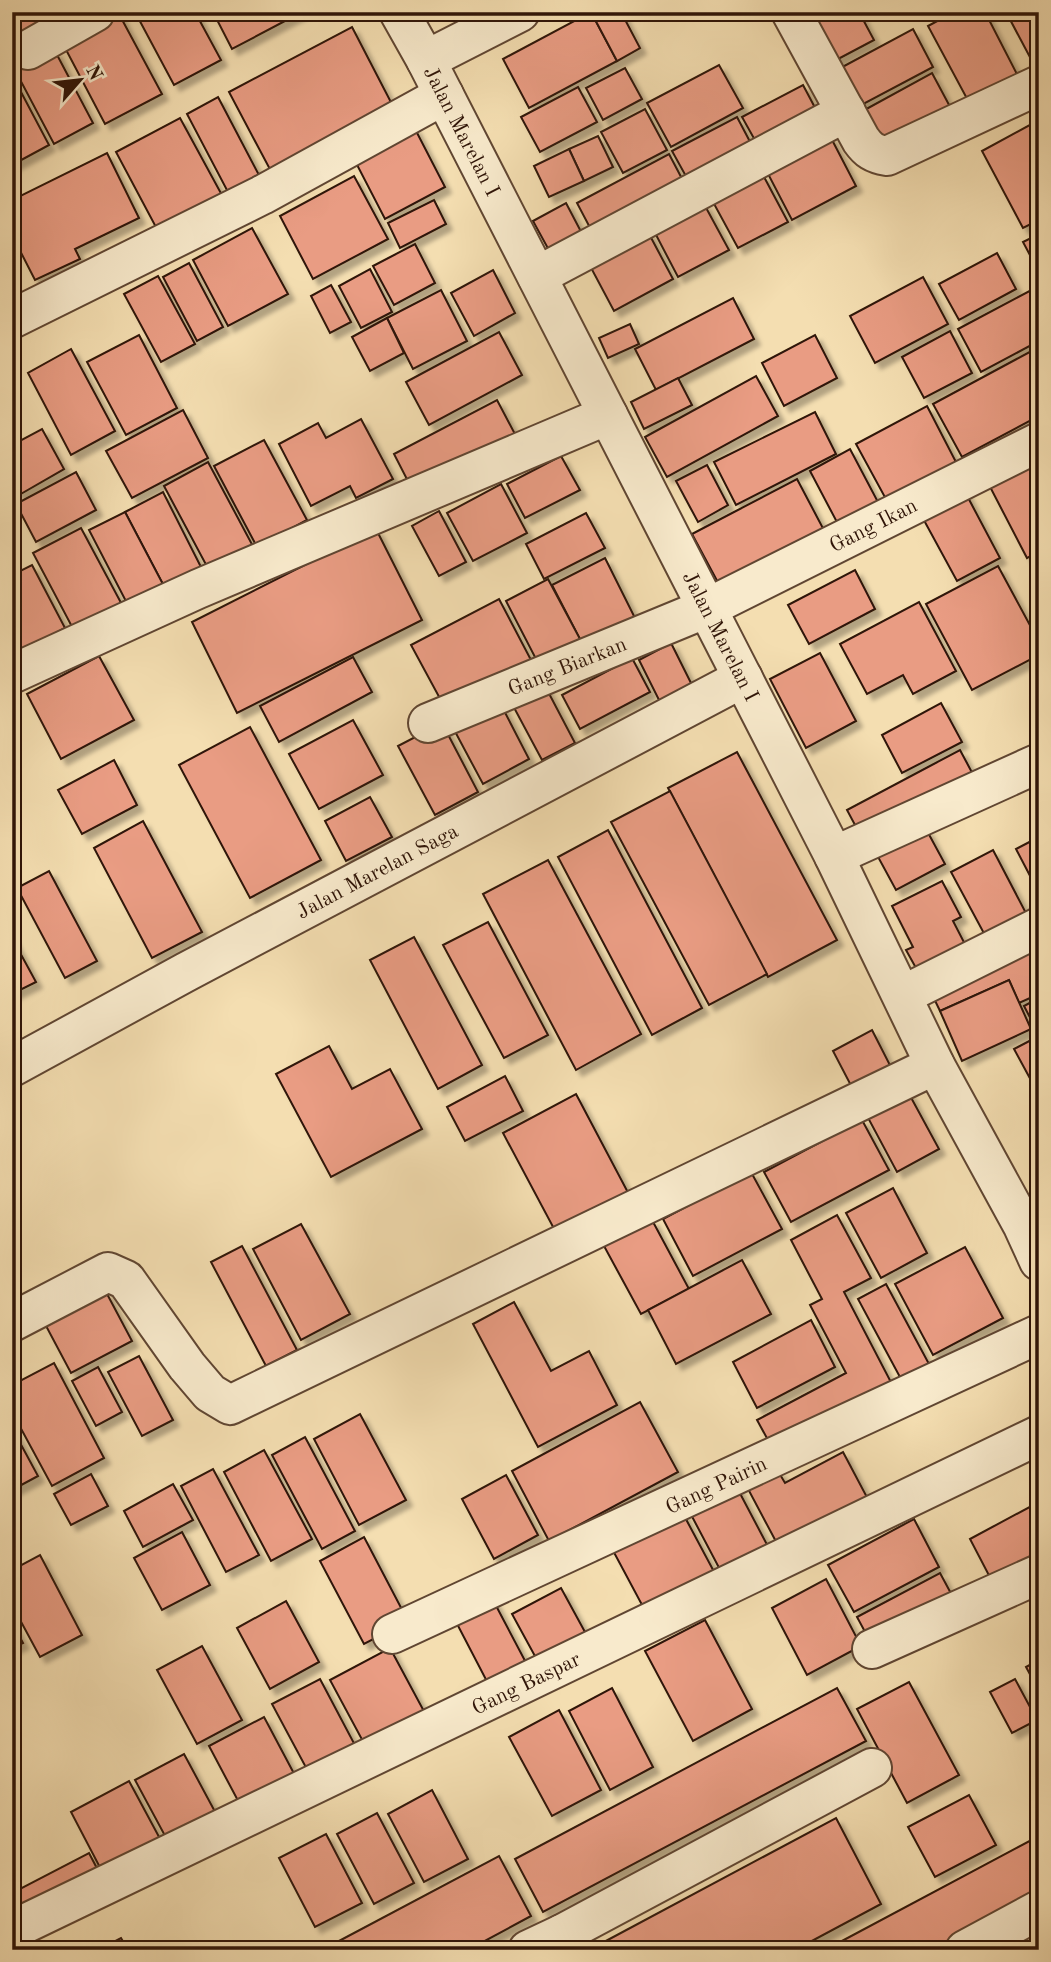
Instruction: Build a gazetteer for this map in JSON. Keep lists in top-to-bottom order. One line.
{"streets":{"street":["Jalan Marelan I","Gang Ikan","Gang Biarkan","Jalan Marelan Saga","Gang Pairin","Gang Baspar"]},"crossings":[["Jalan Marelan I","Gang Ikan"],["Jalan Marelan I","Gang Biarkan"],["Jalan Marelan I","Jalan Marelan Saga"],["Gang Ikan","Gang Biarkan"]],"north":"top right"}
